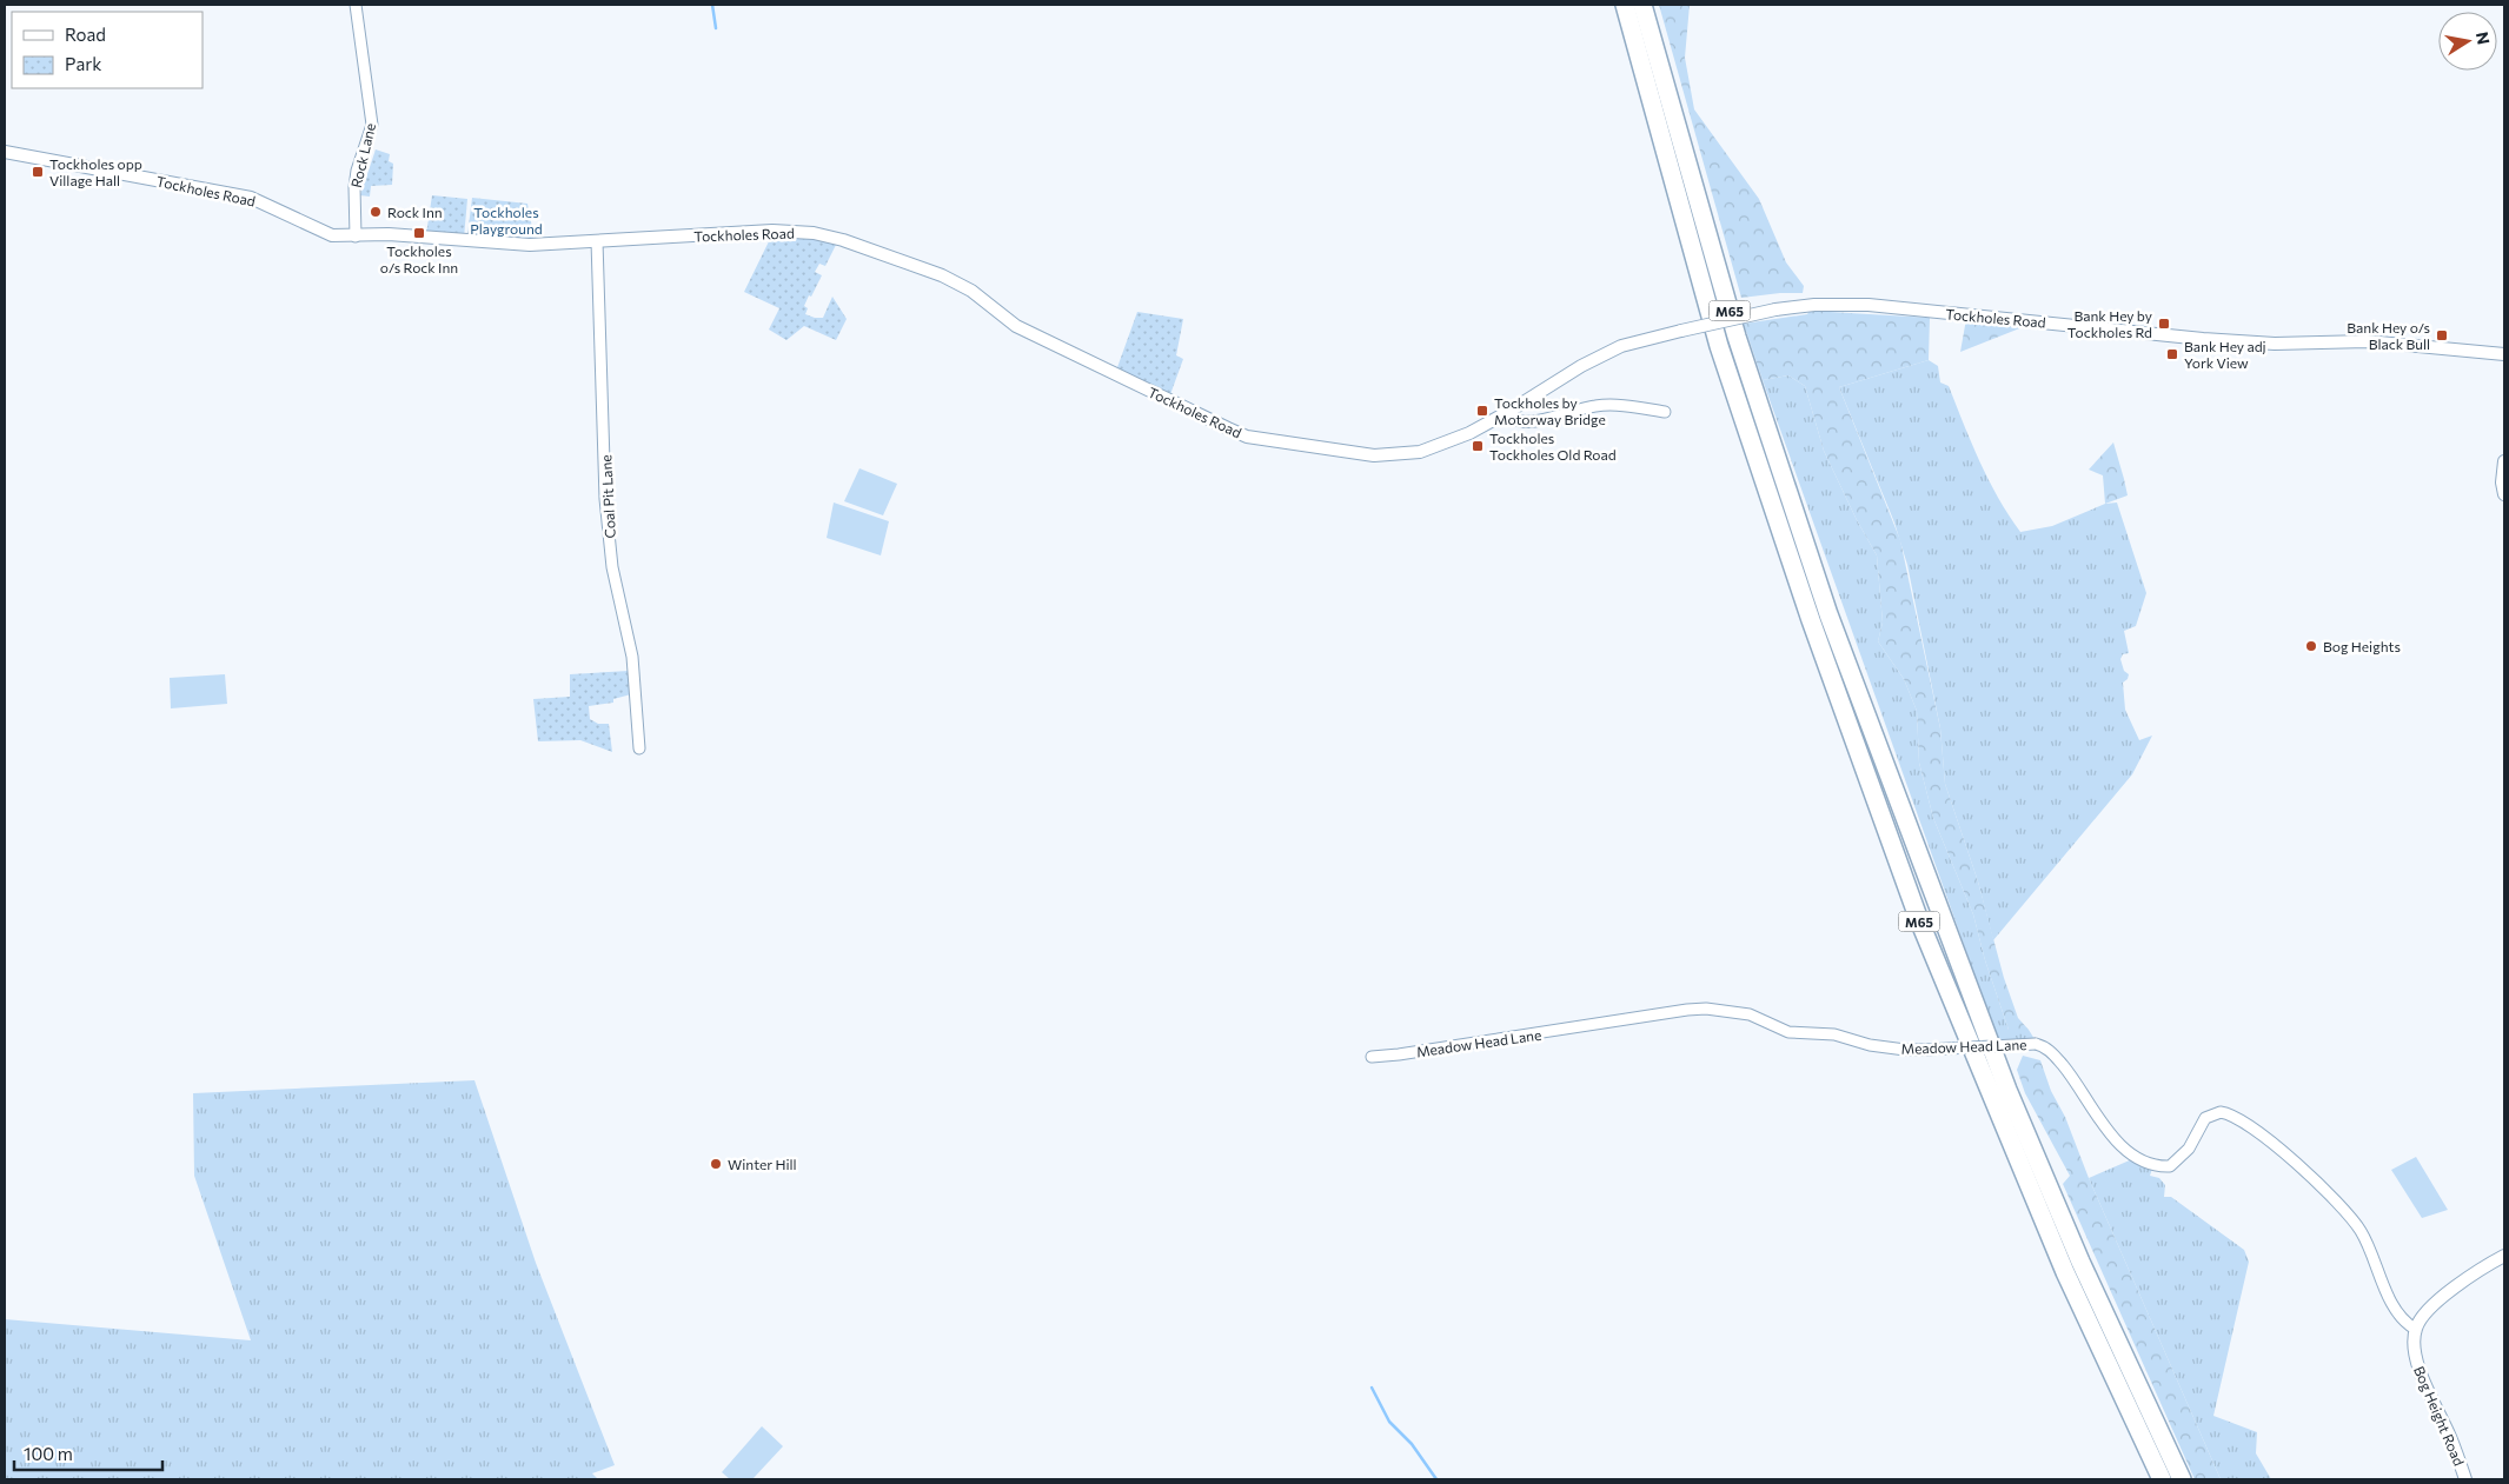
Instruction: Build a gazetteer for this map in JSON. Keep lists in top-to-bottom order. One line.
{"streets":{"highway":["M65"],"street":["Rock Lane","Tockholes Road","Coal Pit Lane","Meadow Head Lane","Bog Height Road"]},"crossings":[["Rock Lane","Tockholes Road"],["Tockholes Road","Coal Pit Lane"],["Meadow Head Lane","Bog Height Road"]],"parks":["Tockholes Playground"],"places":{"transit":["Tockholes opp Village Hall","Tockholes o/s Rock Inn","Bank Hey by Tockholes Rd","Bank Hey o/s Black Bull","Bank Hey adj York View","Tockholes by Motorway Bridge","Tockholes Tockholes Old Road"],"other":["Rock Inn","Bog Heights","Winter Hill"]},"legend":["Road","Park"],"scale_bar":"100 m","north":"right"}
